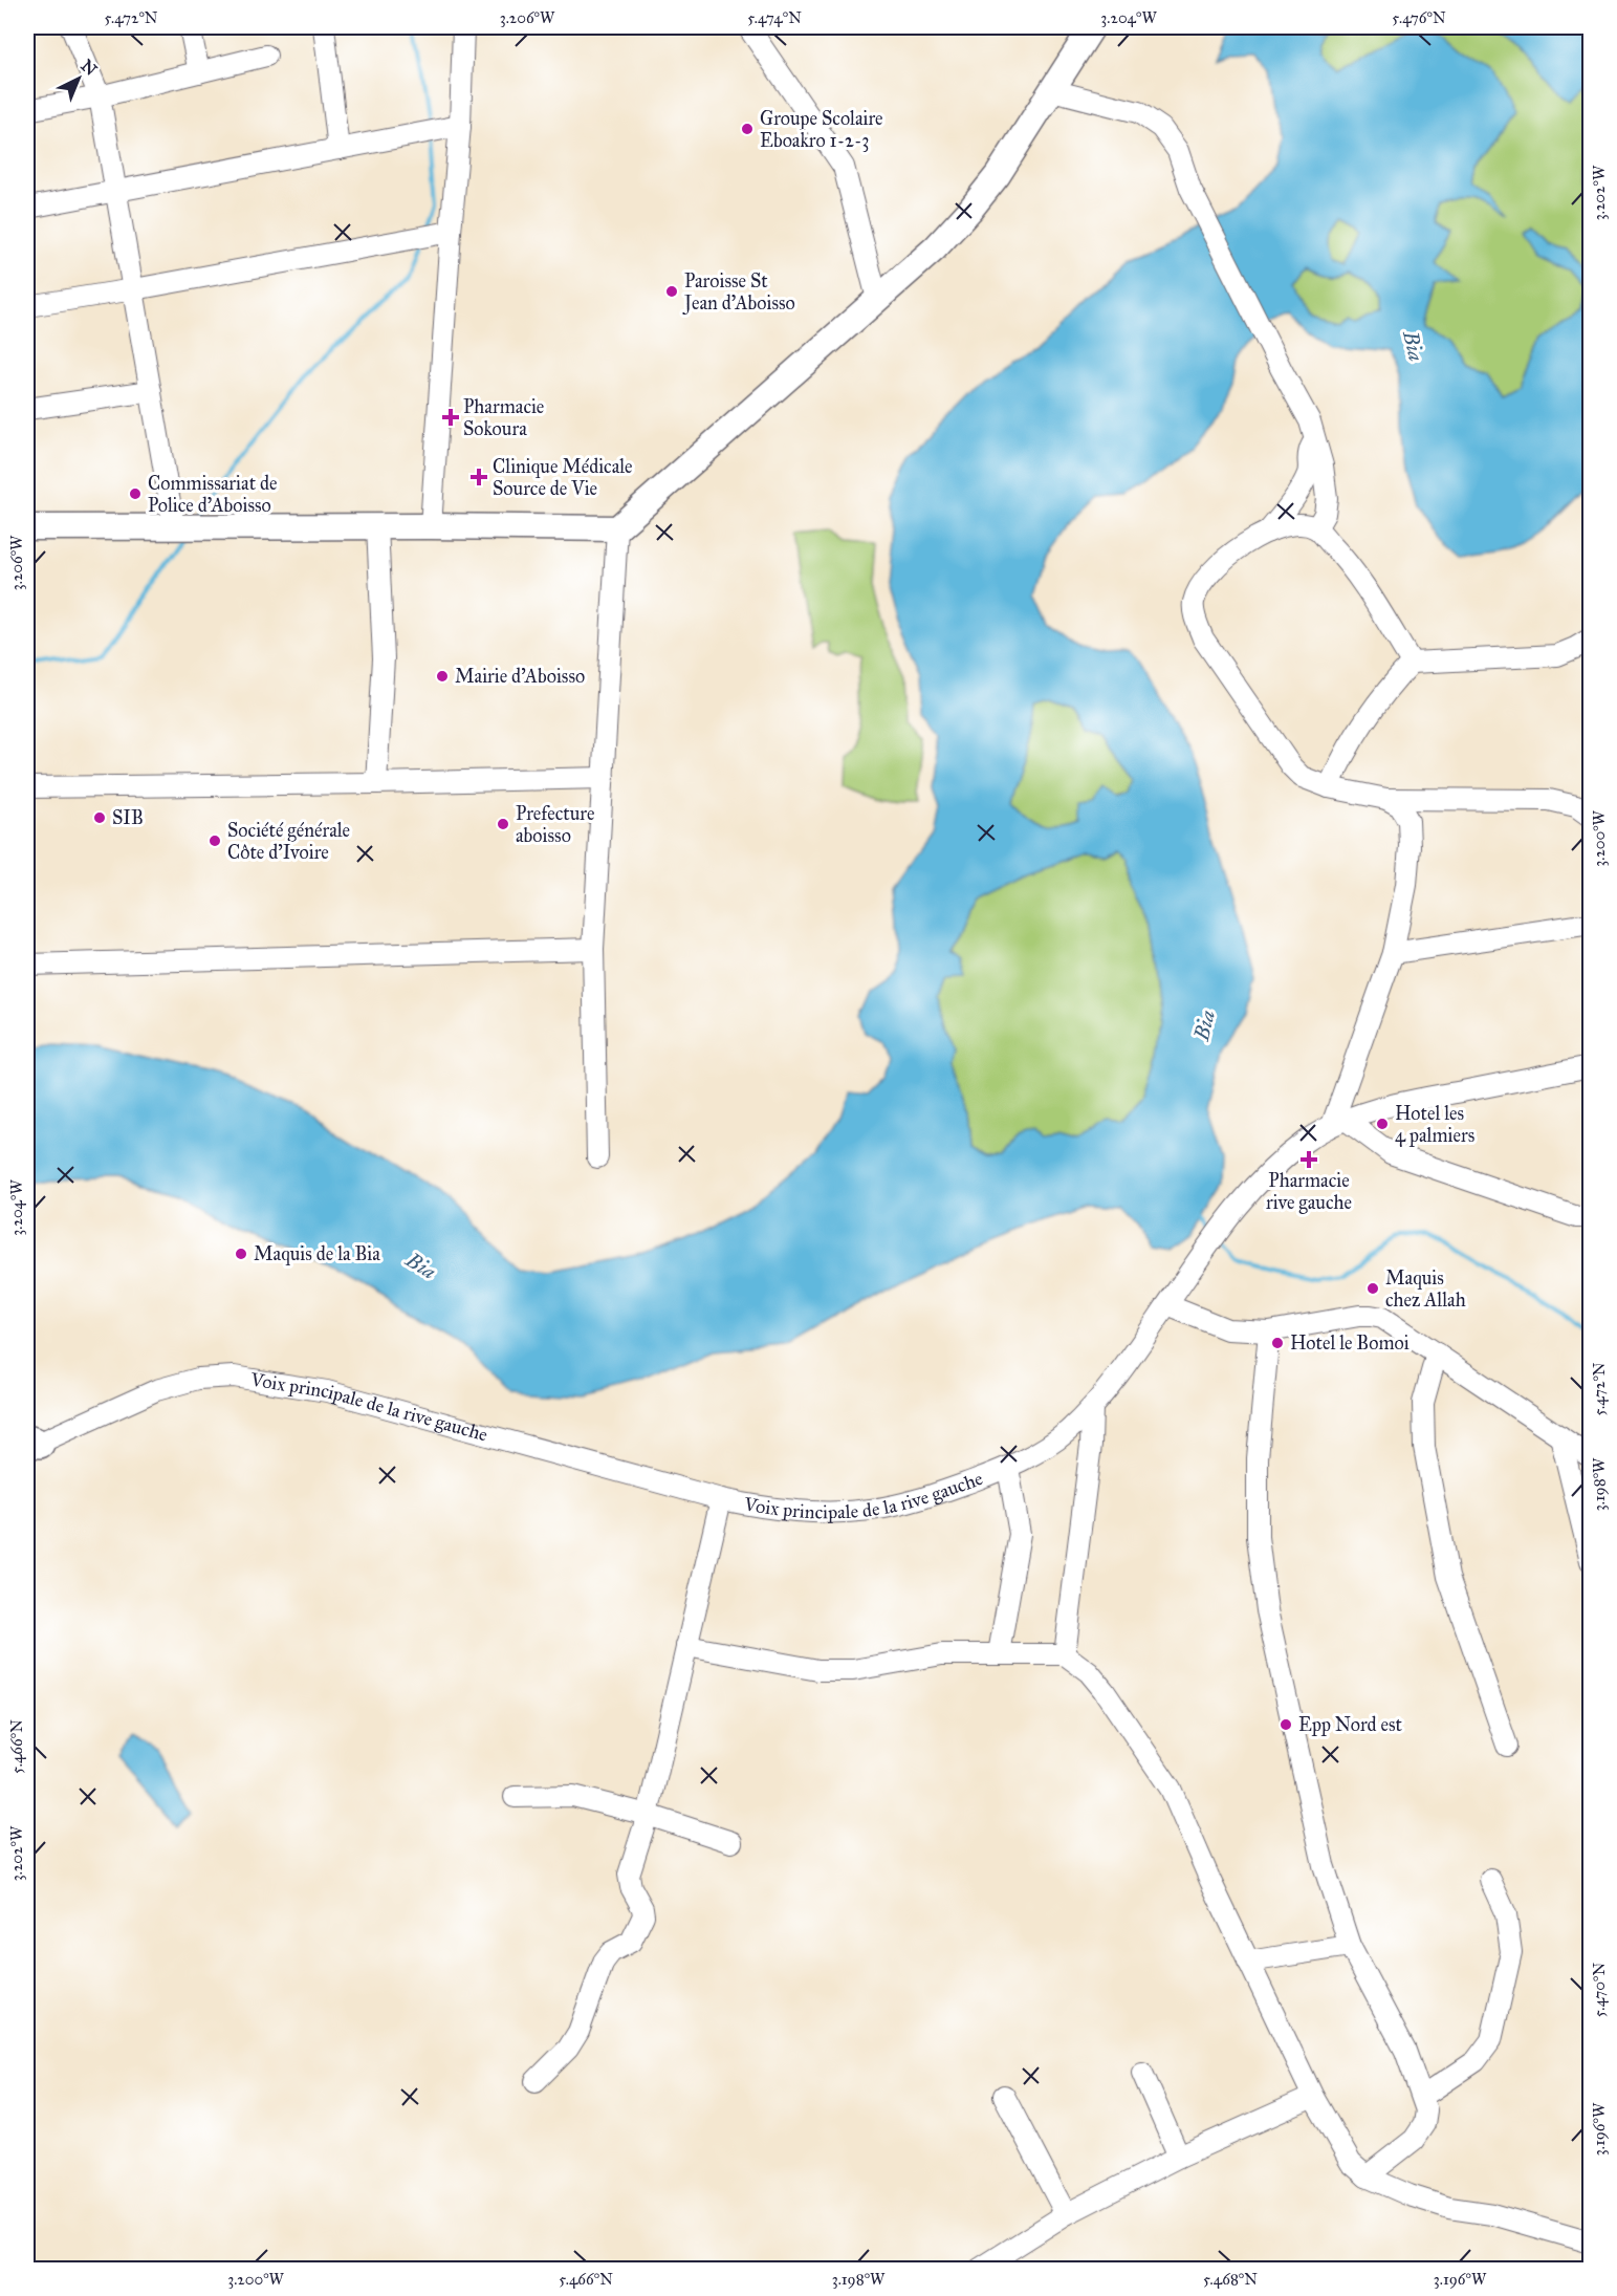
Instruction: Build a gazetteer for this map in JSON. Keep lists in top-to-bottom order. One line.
{"streets":{"street":["Voix principale de la rive gauche"]},"water":["Bia"],"places":{"other":["Groupe Scolaire Eboakro 1-2-3","Paroisse St Jean d'Aboisso","Commissariat de Police d'Aboisso","Mairie d'Aboisso","SIB","Prefecture aboisso","Société générale Côte d’Ivoire","Hotel les 4 palmiers","Maquis de la Bia","Maquis chez Allah","Hotel le Bomoi","Epp Nord est"],"health":["Pharmacie Sokoura","Clinique Médicale Source de Vie","Pharmacie rive gauche"]},"north":"top right","coordinates":["5.472°N","3.206°W","5.474°N","3.204°W","5.476°N","3.202°W","3.200°W","3.198°W","5.466°N","5.470°N","3.196°W","5.468°N"]}
